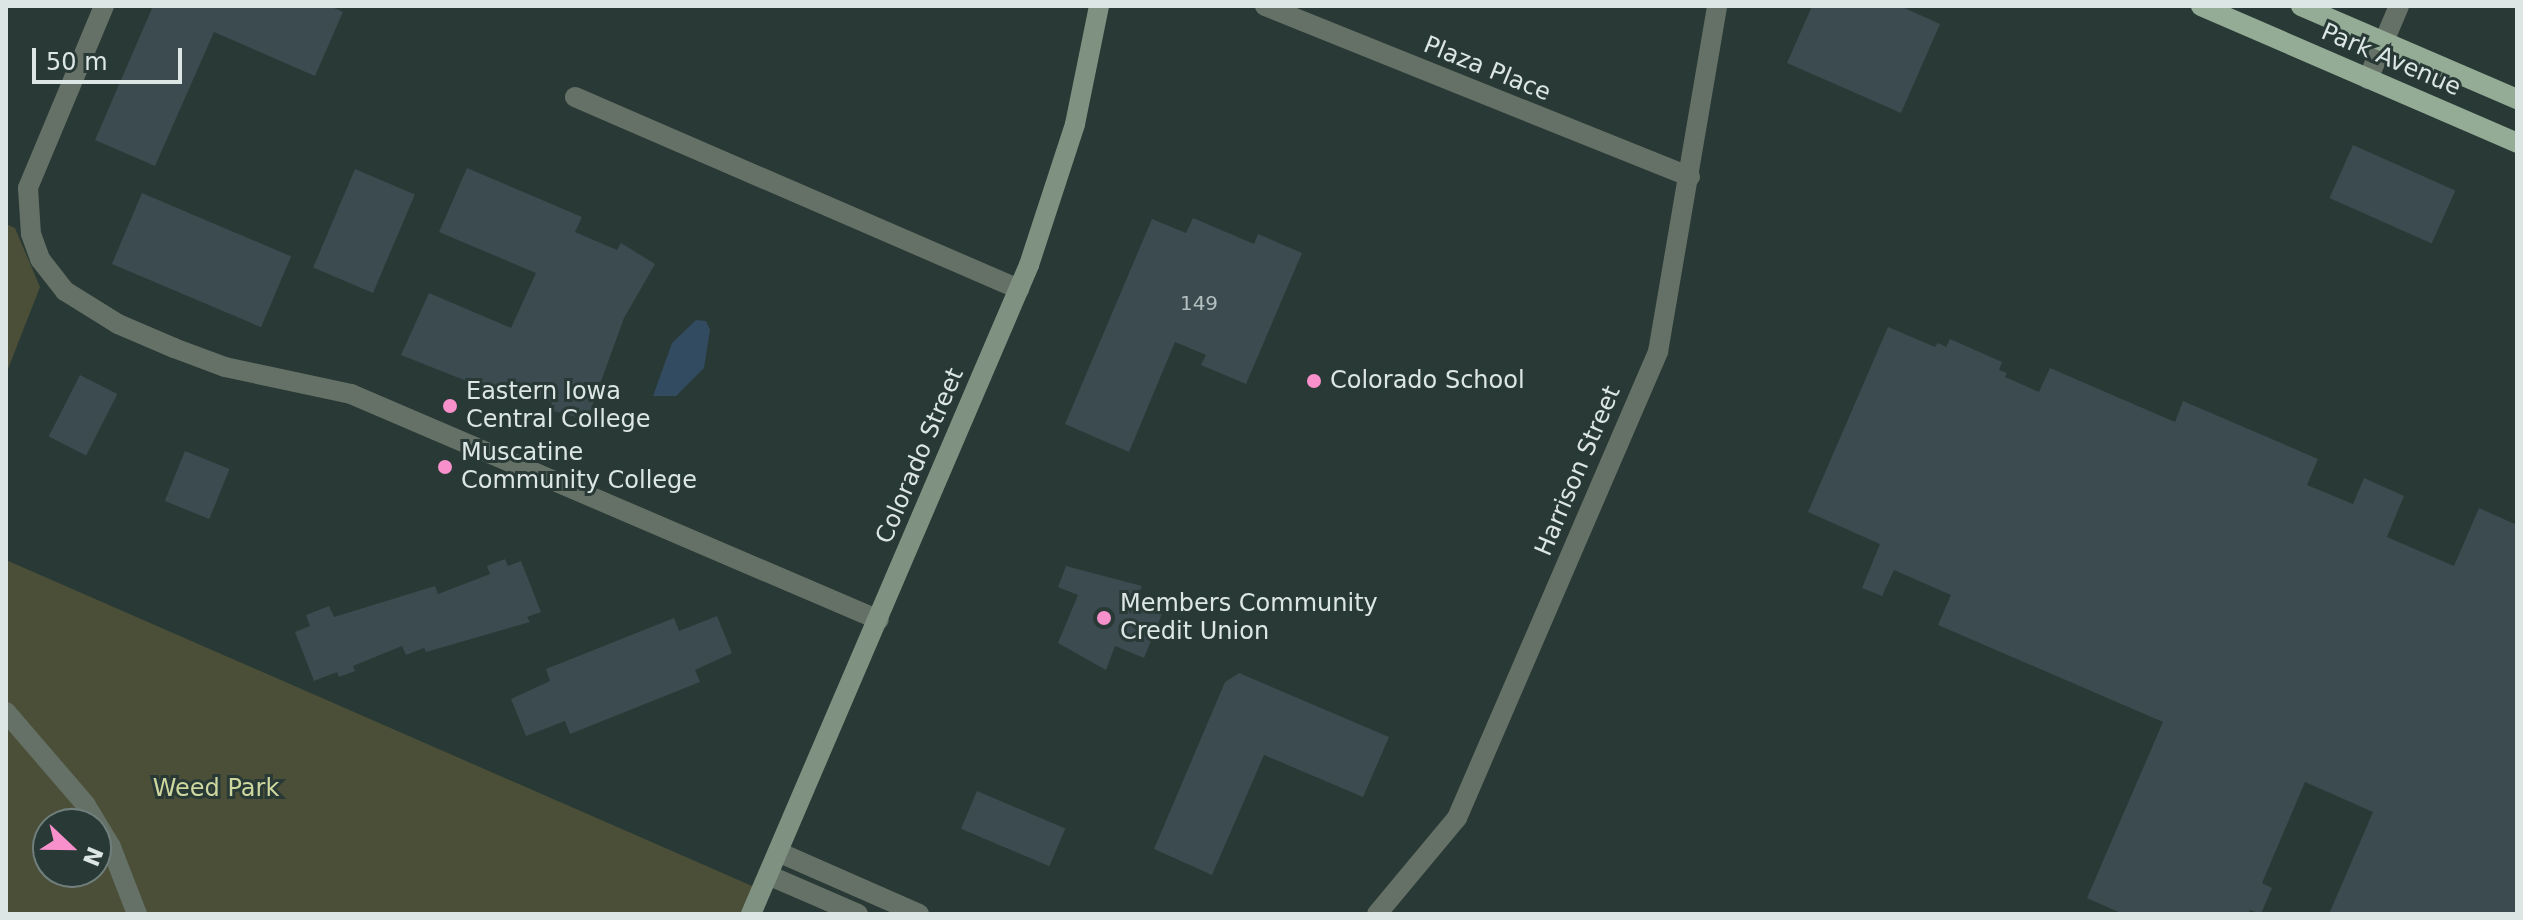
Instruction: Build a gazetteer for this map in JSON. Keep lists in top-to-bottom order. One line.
{"streets":{"main road":["Park Avenue"],"street":["Plaza Place","Colorado Street","Harrison Street"]},"crossings":[["Plaza Place","Harrison Street"]],"parks":["Weed Park"],"places":["Colorado School","Eastern Iowa Central College","Muscatine Community College","Members Community Credit Union"],"house_numbers":["149"],"scale_bar":"50 m","north":"right"}
